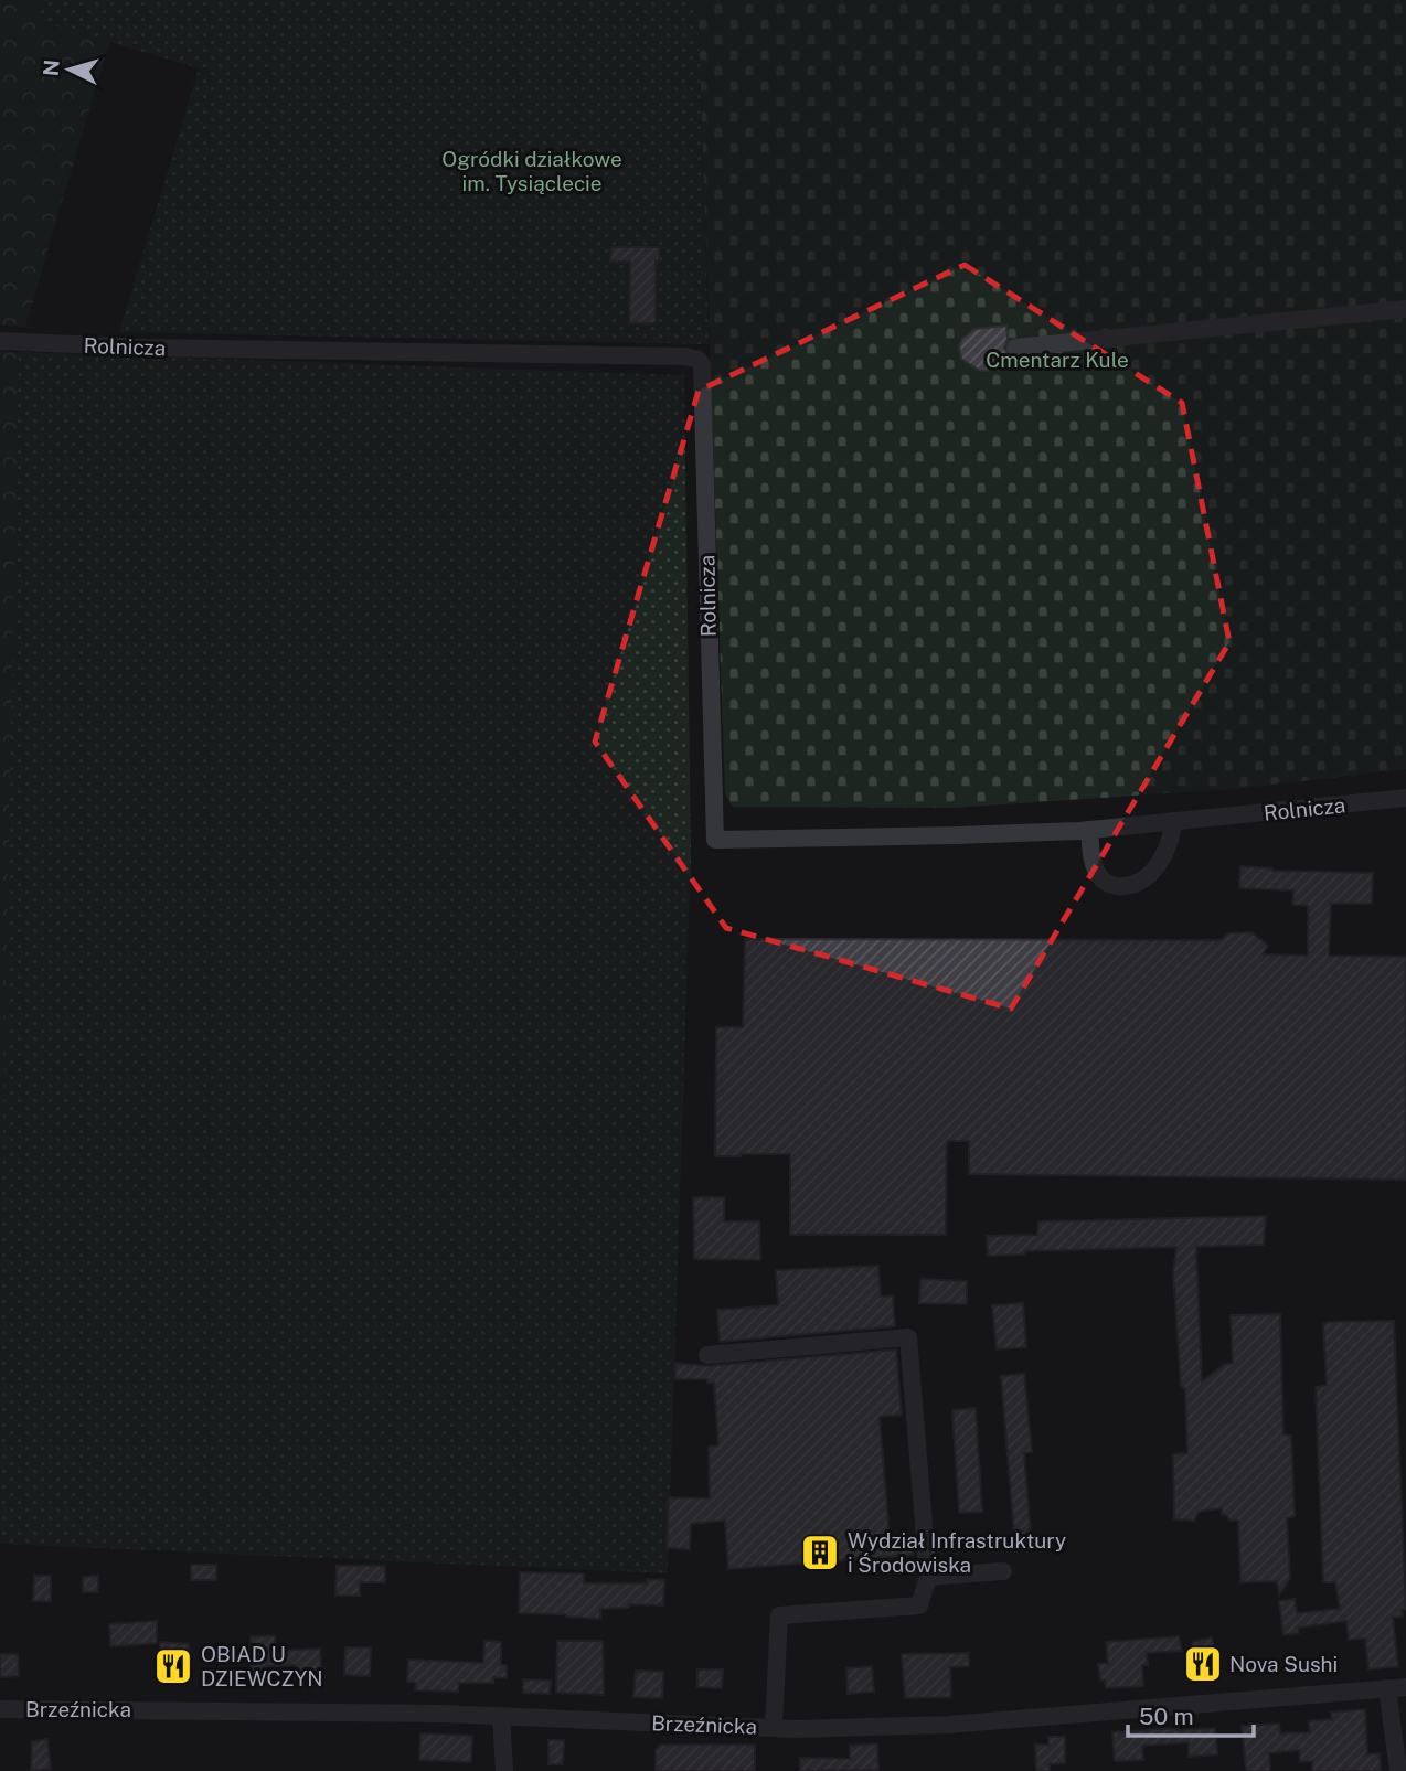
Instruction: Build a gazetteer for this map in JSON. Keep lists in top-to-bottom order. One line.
{"streets":{"street":["Rolnicza","Brzeźnicka"]},"parks":["Ogródki działkowe im. Tysiąclecie","Cmentarz Kule"],"places":{"building":["Wydział Infrastruktury i Środowiska"],"restaurant":["Nova Sushi","OBIAD U DZIEWCZYN"]},"scale_bar":"50 m","north":"left"}
